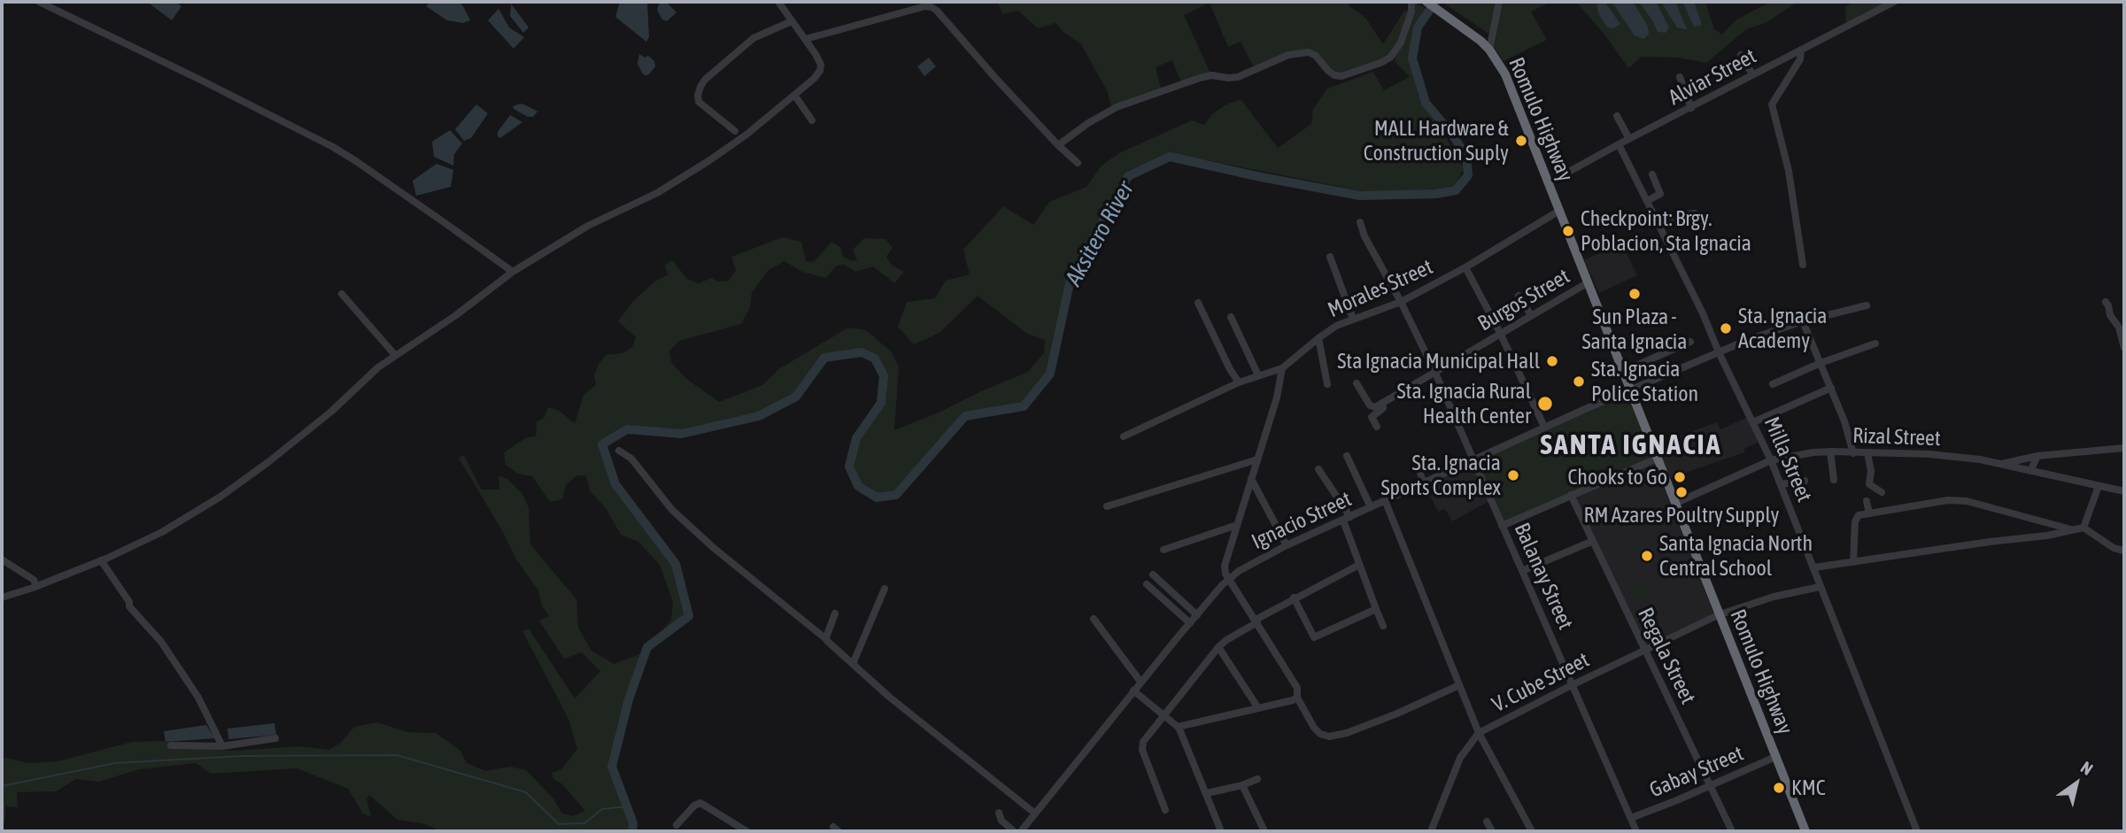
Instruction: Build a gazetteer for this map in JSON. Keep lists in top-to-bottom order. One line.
{"streets":{"highway":["Romulo Highway"],"street":["Alviar Street","Morales Street","Burgos Street","Rizal Street","Milla Street","Ignacio Street","Balanay Street","Regala Street","V. Cube Street","Gabay Street"]},"crossings":[["Alviar Street","Romulo Highway"],["Alviar Street","Milla Street"],["Romulo Highway","Morales Street"],["Romulo Highway","Burgos Street"],["Romulo Highway","Rizal Street"],["Romulo Highway","Ignacio Street"],["Romulo Highway","V. Cube Street"],["Romulo Highway","Gabay Street"],["Morales Street","Balanay Street"],["Burgos Street","Balanay Street"],["Rizal Street","Milla Street"],["Milla Street","Ignacio Street"],["Milla Street","V. Cube Street"],["Ignacio Street","Balanay Street"],["Balanay Street","V. Cube Street"],["Balanay Street","Gabay Street"],["Regala Street","V. Cube Street"],["Regala Street","Gabay Street"]],"districts":["SANTA IGNACIA"],"water":["Aksitero River"],"places":["MALL Hardware & Construction Suply","Checkpoint: Brgy. Poblacion, Sta Ignacia","Sun Plaza - Santa Ignacia","Sta. Ignacia Academy","Sta Ignacia Municipal Hall","Sta. Ignacia Police Station","Sta. Ignacia Rural Health Center","Sta. Ignacia Sports Complex","Chooks to Go","RM Azares Poultry Supply","Santa Ignacia North Central School","KMC"],"north":"top right"}
